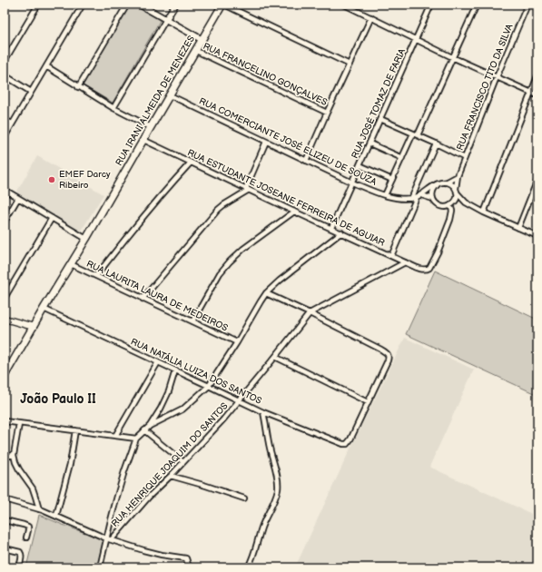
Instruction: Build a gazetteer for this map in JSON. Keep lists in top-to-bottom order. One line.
{"streets":{"main road":["RUA IRANI ALMEIDA DE MENEZES"],"street":["RUA FRANCELINO GONÇALVES","RUA FRANCISCO TITO DA SILVA","RUA JOSÉ TOMAZ DE FARIA","RUA COMERCIANTE JOSÉ ELIZEU DE SOUZA","RUA ESTUDANTE JOSEANE FERREIRA DE AGUIAR","RUA LAURITA LAURA DE MEDEIROS","RUA NATÁLIA LUIZA DOS SANTOS","RUA HENRIQUE JOAQUIM DO SANTOS"]},"crossings":[["RUA FRANCELINO GONÇALVES","RUA IRANI ALMEIDA DE MENEZES"],["RUA FRANCISCO TITO DA SILVA","RUA COMERCIANTE JOSÉ ELIZEU DE SOUZA"],["RUA FRANCISCO TITO DA SILVA","RUA ESTUDANTE JOSEANE FERREIRA DE AGUIAR"],["RUA IRANI ALMEIDA DE MENEZES","RUA COMERCIANTE JOSÉ ELIZEU DE SOUZA"],["RUA IRANI ALMEIDA DE MENEZES","RUA ESTUDANTE JOSEANE FERREIRA DE AGUIAR"],["RUA IRANI ALMEIDA DE MENEZES","RUA LAURITA LAURA DE MEDEIROS"],["RUA IRANI ALMEIDA DE MENEZES","RUA NATÁLIA LUIZA DOS SANTOS"],["RUA JOSÉ TOMAZ DE FARIA","RUA COMERCIANTE JOSÉ ELIZEU DE SOUZA"],["RUA JOSÉ TOMAZ DE FARIA","RUA ESTUDANTE JOSEANE FERREIRA DE AGUIAR"],["RUA COMERCIANTE JOSÉ ELIZEU DE SOUZA","RUA ESTUDANTE JOSEANE FERREIRA DE AGUIAR"],["RUA NATÁLIA LUIZA DOS SANTOS","RUA HENRIQUE JOAQUIM DO SANTOS"]],"districts":["João Paulo II"],"places":["EMEF Darcy Ribeiro"]}
